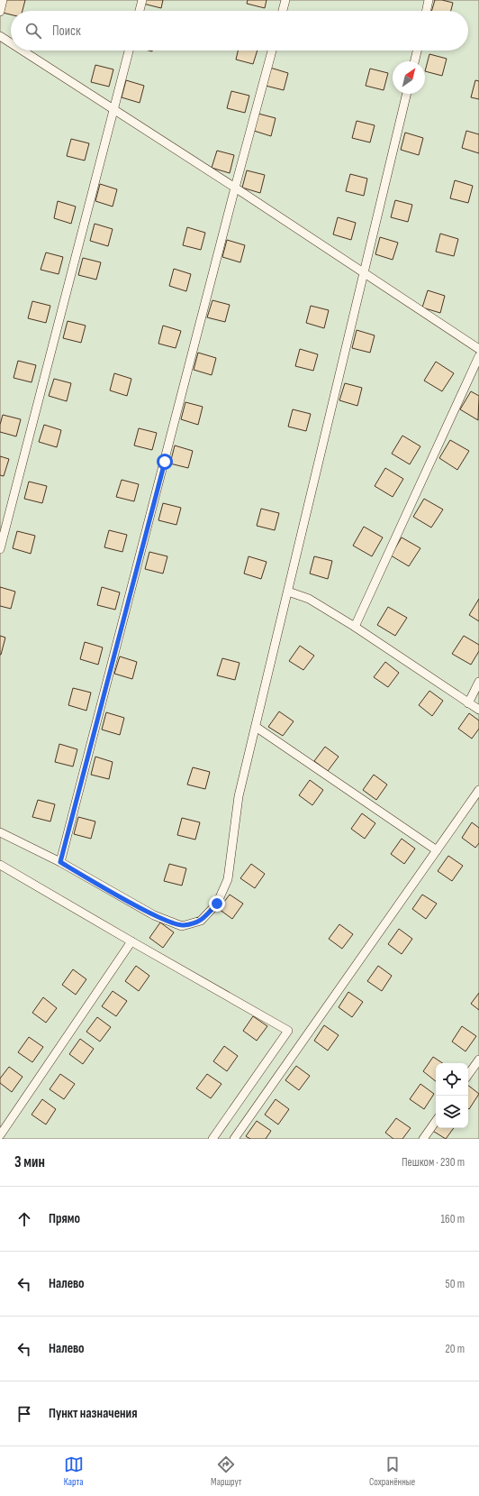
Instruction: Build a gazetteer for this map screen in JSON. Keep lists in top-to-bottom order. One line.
{"north":"top right","page":{"search":"Поиск","heading":["3 мин","Пешком · 230 m"],"list":[["Прямо","160 m"],["Налево","50 m"],["Налево","20 m"],"Пункт назначения"],"nav":["Карта","Маршрут","Сохранённые"]}}
